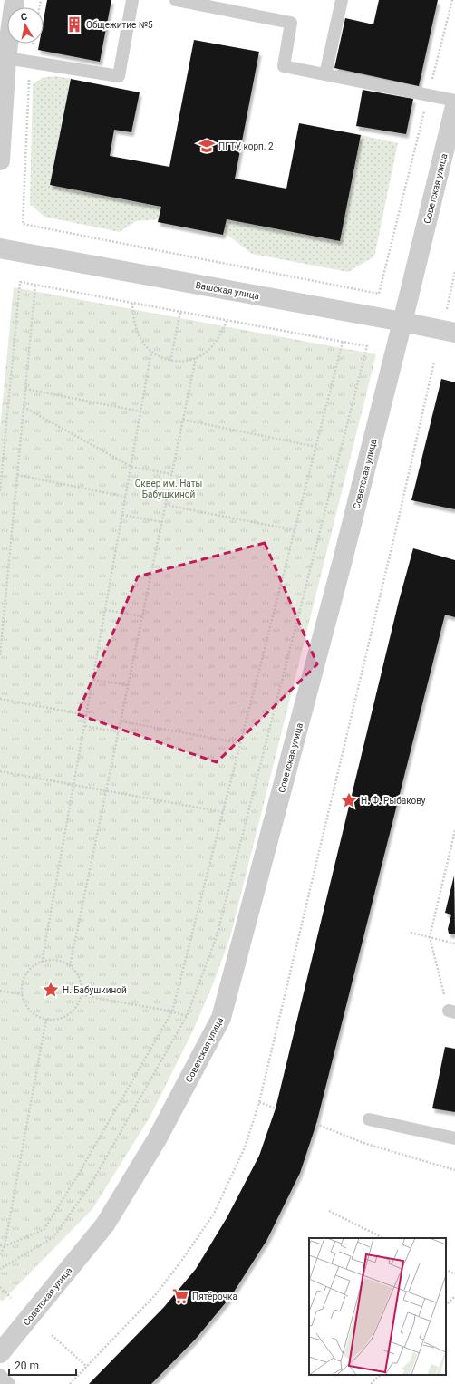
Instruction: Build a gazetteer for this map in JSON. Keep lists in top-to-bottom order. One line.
{"streets":{"street":["Советская улица","Вашская улица"]},"crossings":[["Советская улица","Вашская улица"]],"parks":["Сквер им. Наты Бабушкиной"],"places":{"building":["Общежитие №5"],"school or university":["ПГТУ, корп. 2"],"place":["Н. Ф. Рыбакову","Н. Бабушкиной"],"supermarket":["Пятёрочка"]},"scale_bar":"20 m","north":"top"}
